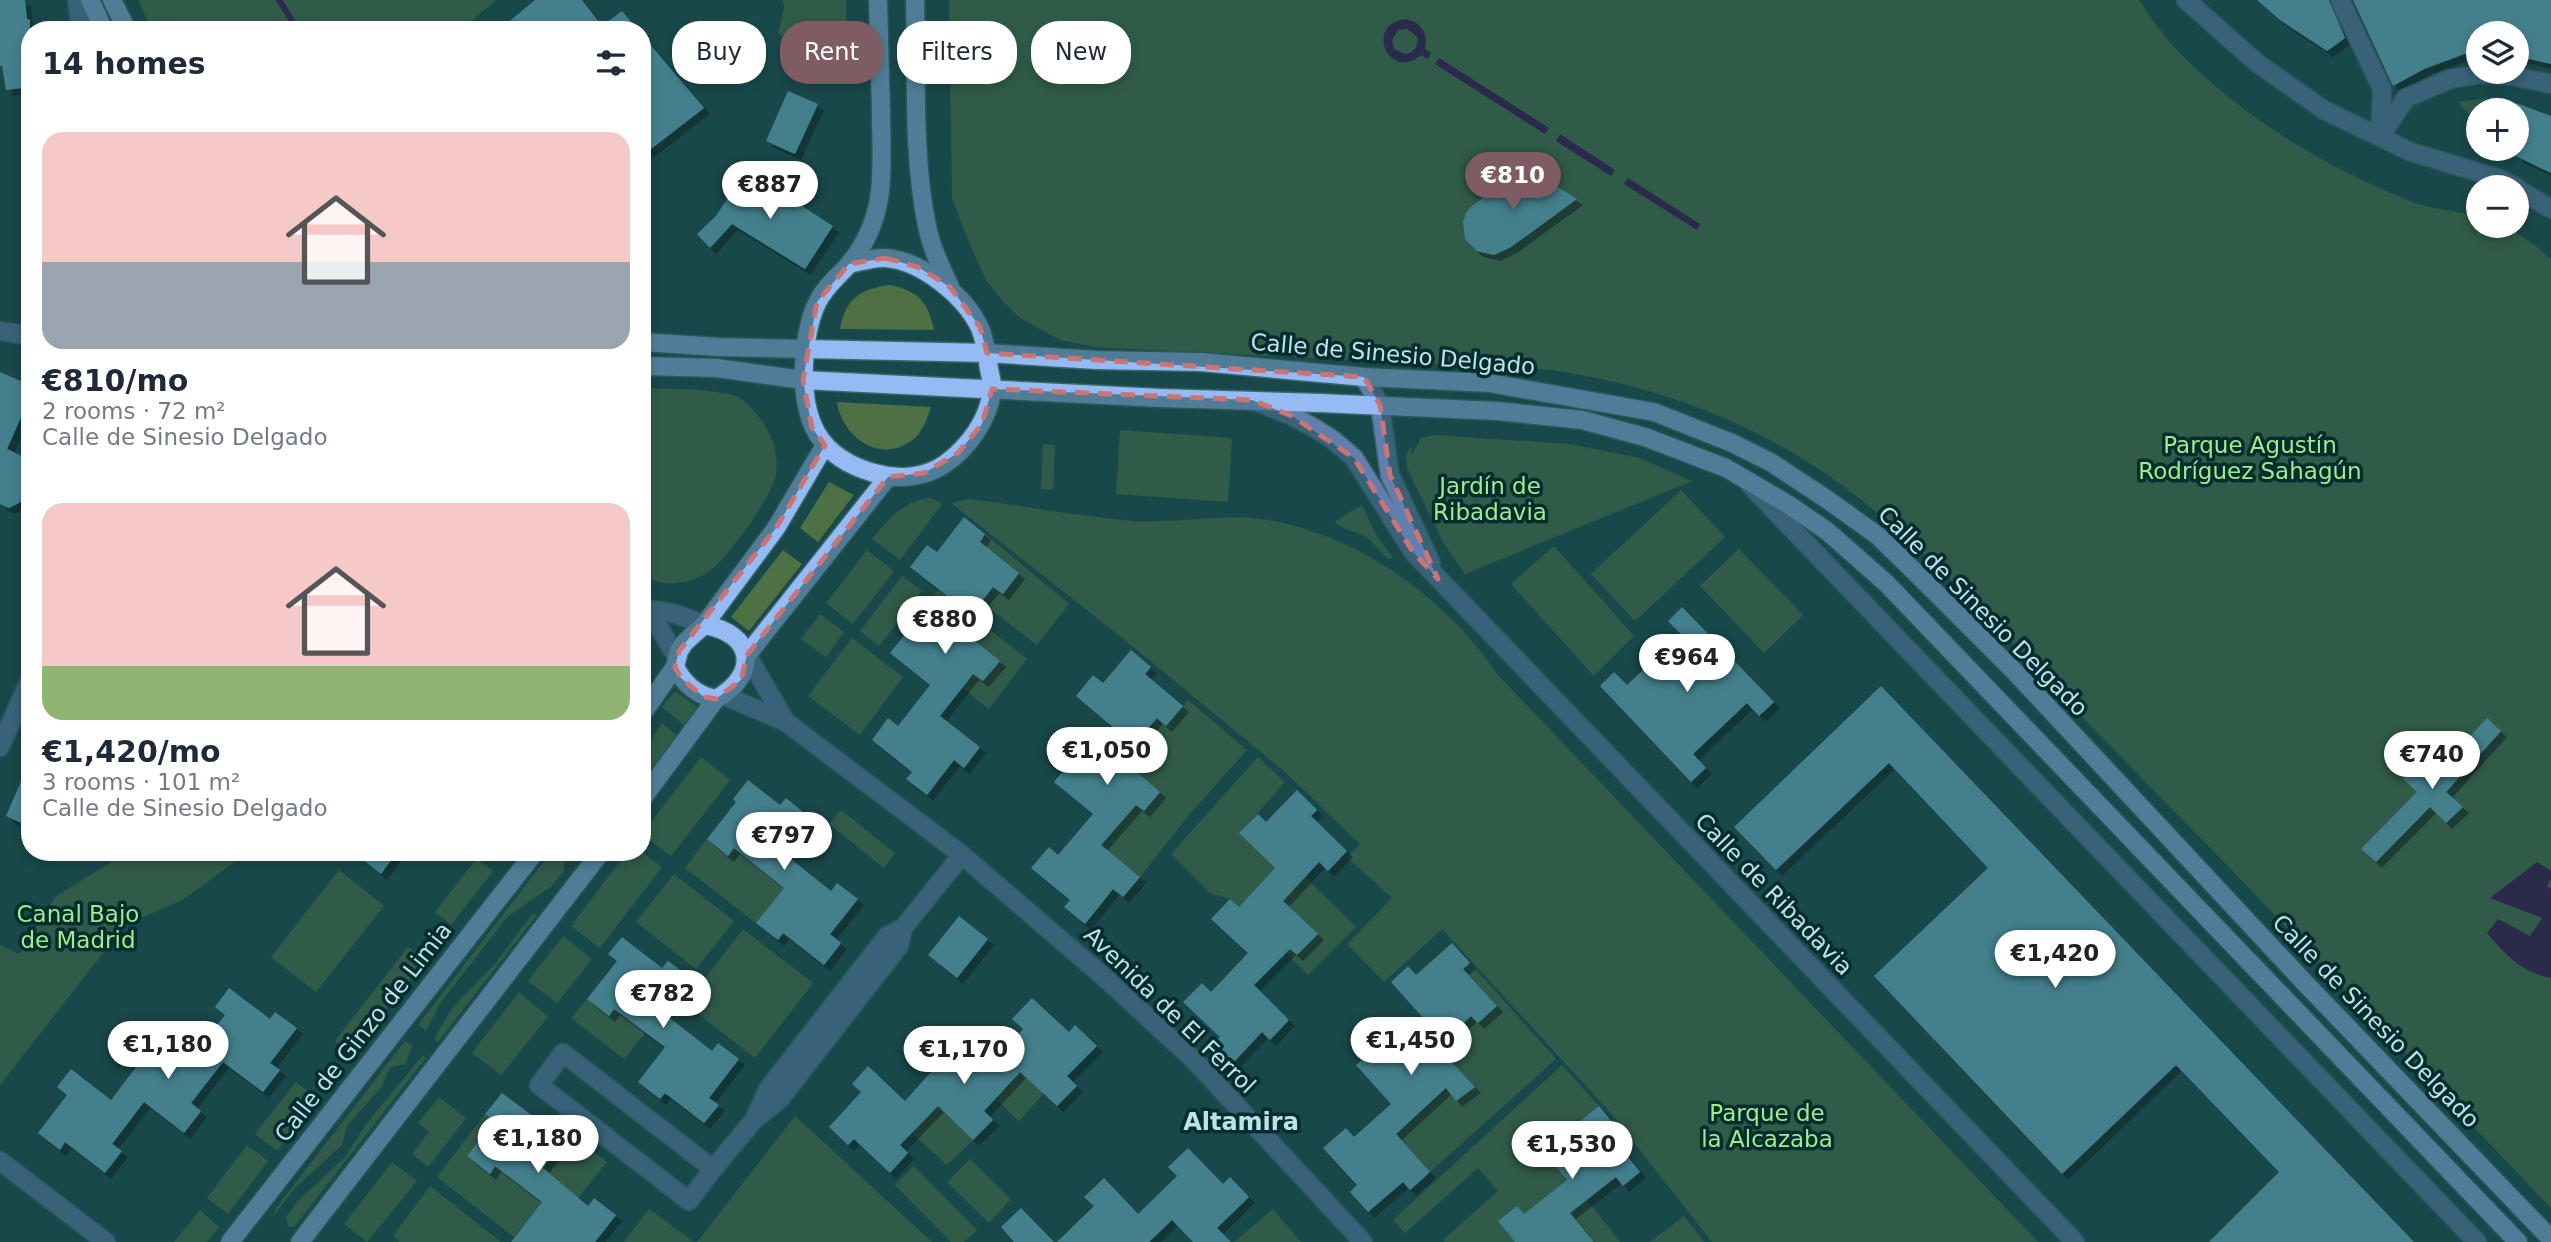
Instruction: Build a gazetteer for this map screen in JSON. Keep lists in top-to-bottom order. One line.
{"streets":{"main road":["Calle de Sinesio Delgado","Calle de Ginzo de Limia"],"street":["Calle de Ribadavia","Avenida de El Ferrol"]},"crossings":[["Calle de Sinesio Delgado","Calle de Ribadavia"]],"districts":["Altamira"],"parks":["Parque Agustín Rodríguez Sahagún","Jardín de Ribadavia","Canal Bajo de Madrid","Parque de la Alcazaba"],"page":{"map_buttons":["+","−"],"chip":["Buy","Rent","Filters","New"],"heading":"14 homes","list":[{"name":"€810/mo","note":"2 rooms · 72 m² · Calle de Sinesio Delgado"},{"name":"€1,420/mo","note":"3 rooms · 101 m² · Calle de Sinesio Delgado"}],"price":["€810","€887","€880","€964","€1,050","€740","€797","€1,420","€782","€1,450","€1,180","€1,170","€1,180","€1,530"]}}
